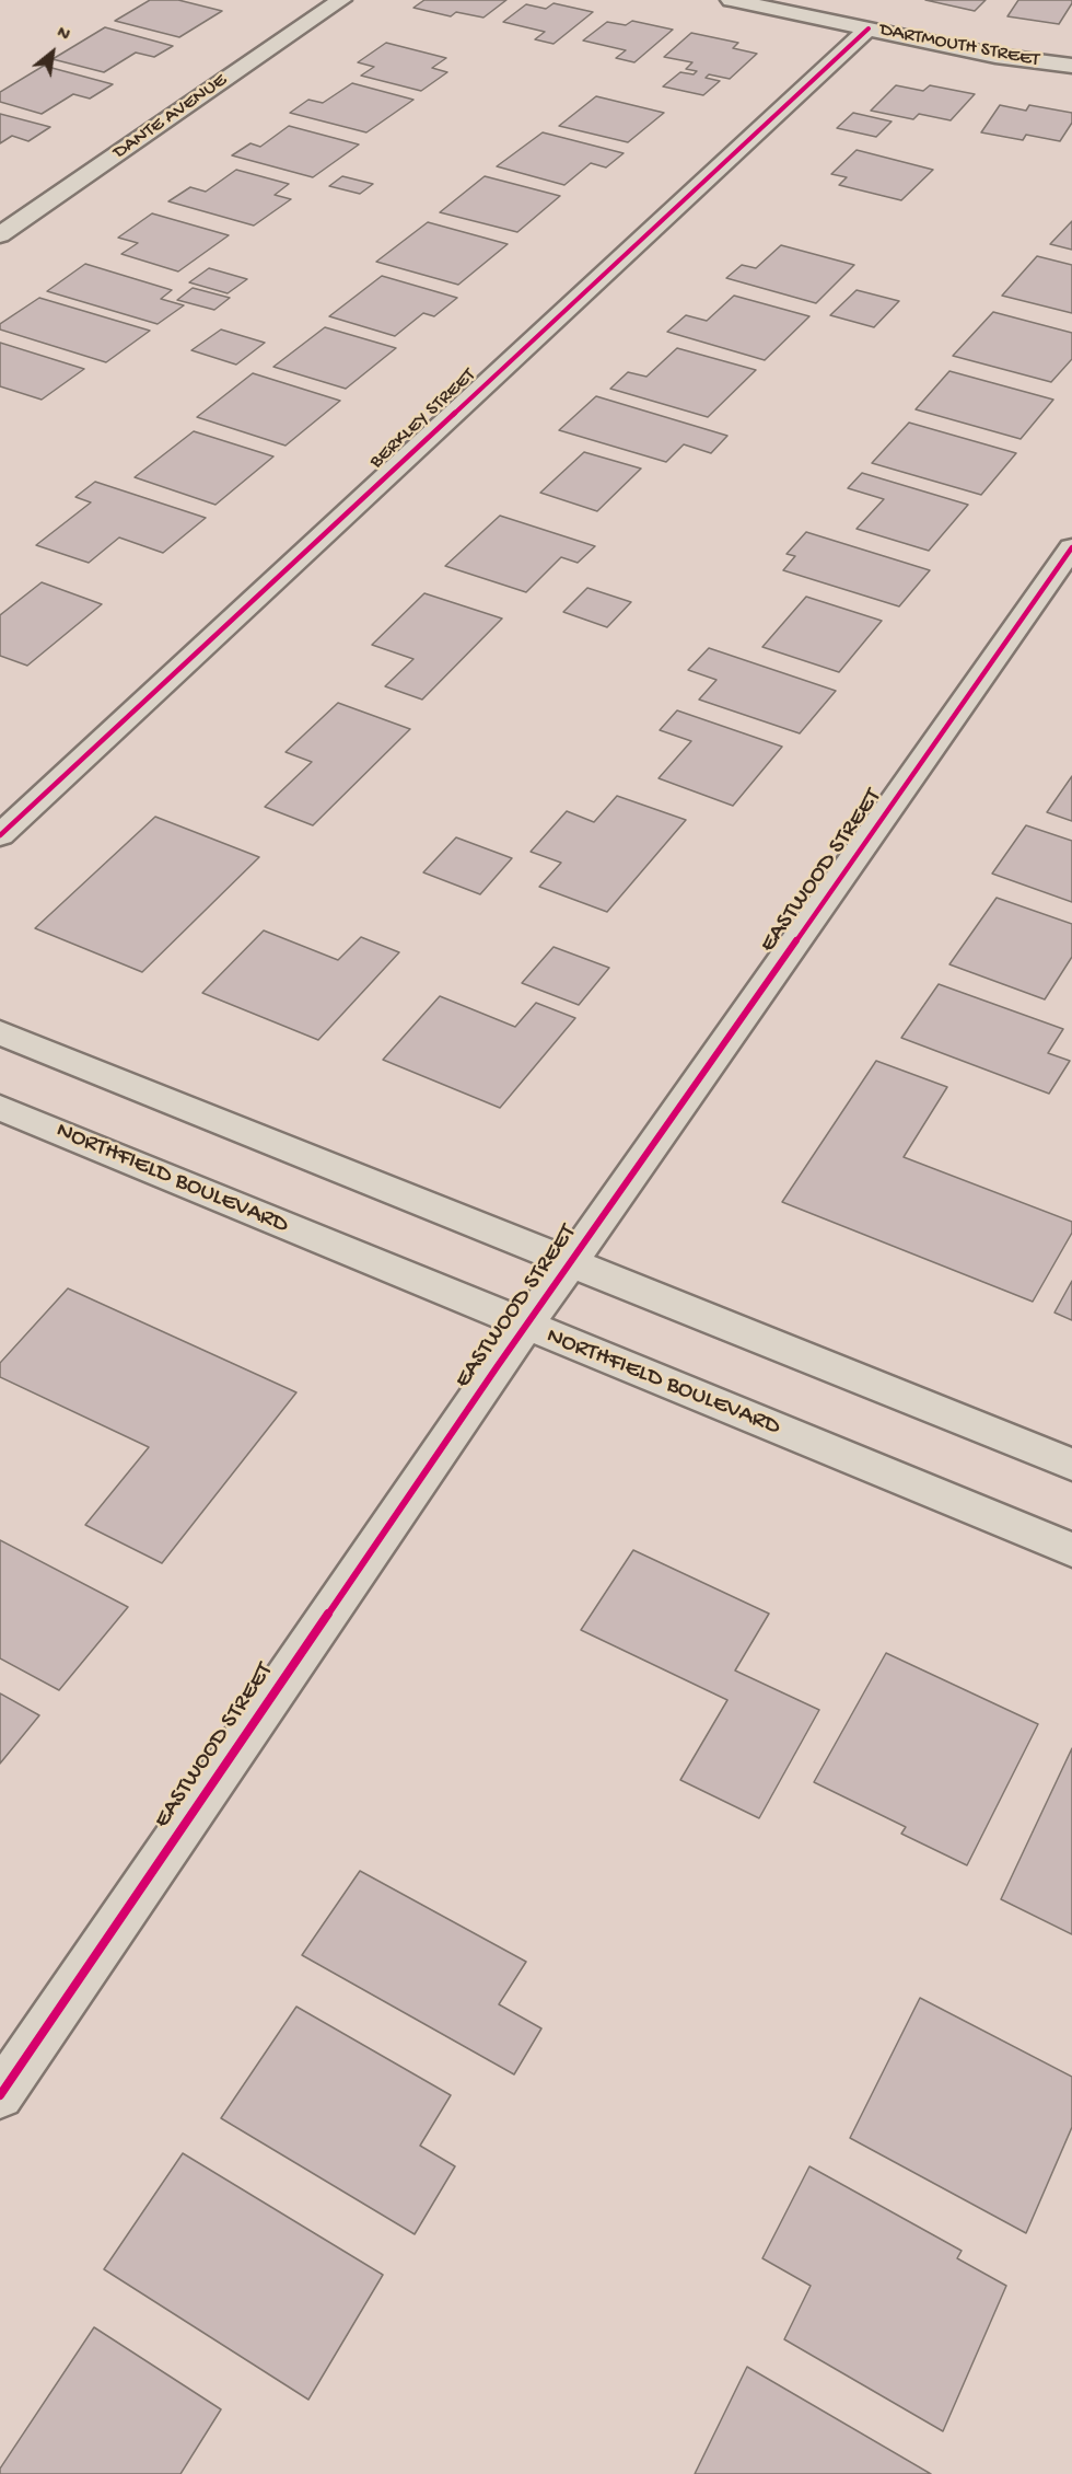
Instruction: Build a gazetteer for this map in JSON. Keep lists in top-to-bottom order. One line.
{"streets":{"street":["DARTMOUTH STREET","DANTE AVENUE","BERKLEY STREET","EASTWOOD STREET","NORTHFIELD BOULEVARD"]},"crossings":[["DARTMOUTH STREET","BERKLEY STREET"],["EASTWOOD STREET","NORTHFIELD BOULEVARD"]],"north":"top right"}
